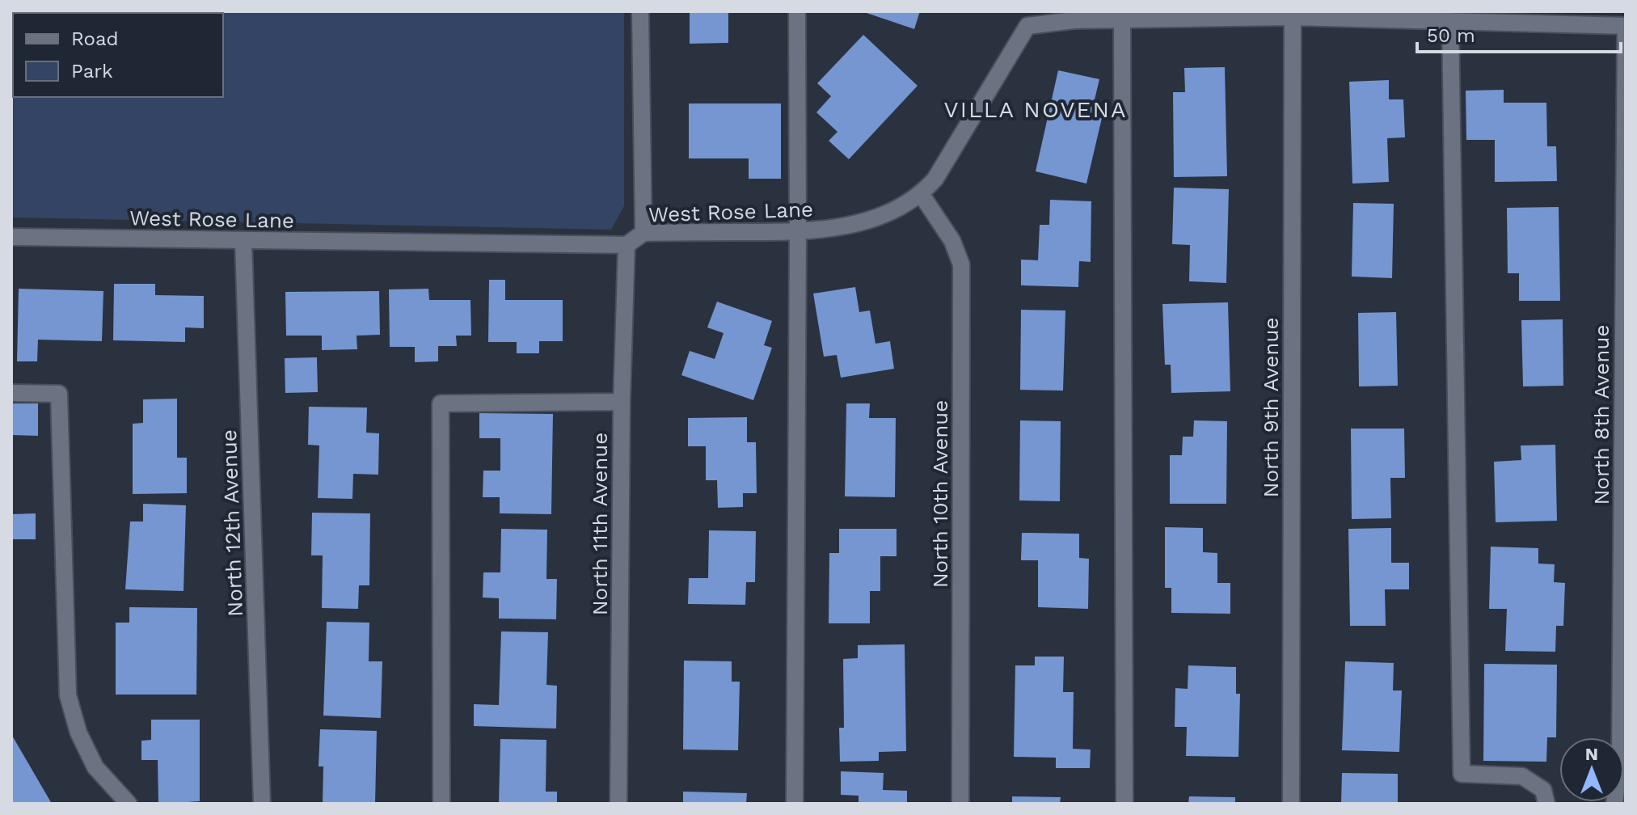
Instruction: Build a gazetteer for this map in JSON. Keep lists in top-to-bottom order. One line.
{"streets":{"street":["West Rose Lane","North 9th Avenue","North 8th Avenue","North 10th Avenue","North 12th Avenue","North 11th Avenue"]},"crossings":[["West Rose Lane","North 9th Avenue"],["West Rose Lane","North 8th Avenue"],["West Rose Lane","North 10th Avenue"],["West Rose Lane","North 12th Avenue"],["West Rose Lane","North 11th Avenue"]],"districts":["VILLA NOVENA"],"legend":["Road","Park"],"scale_bar":"50 m","north":"top"}
